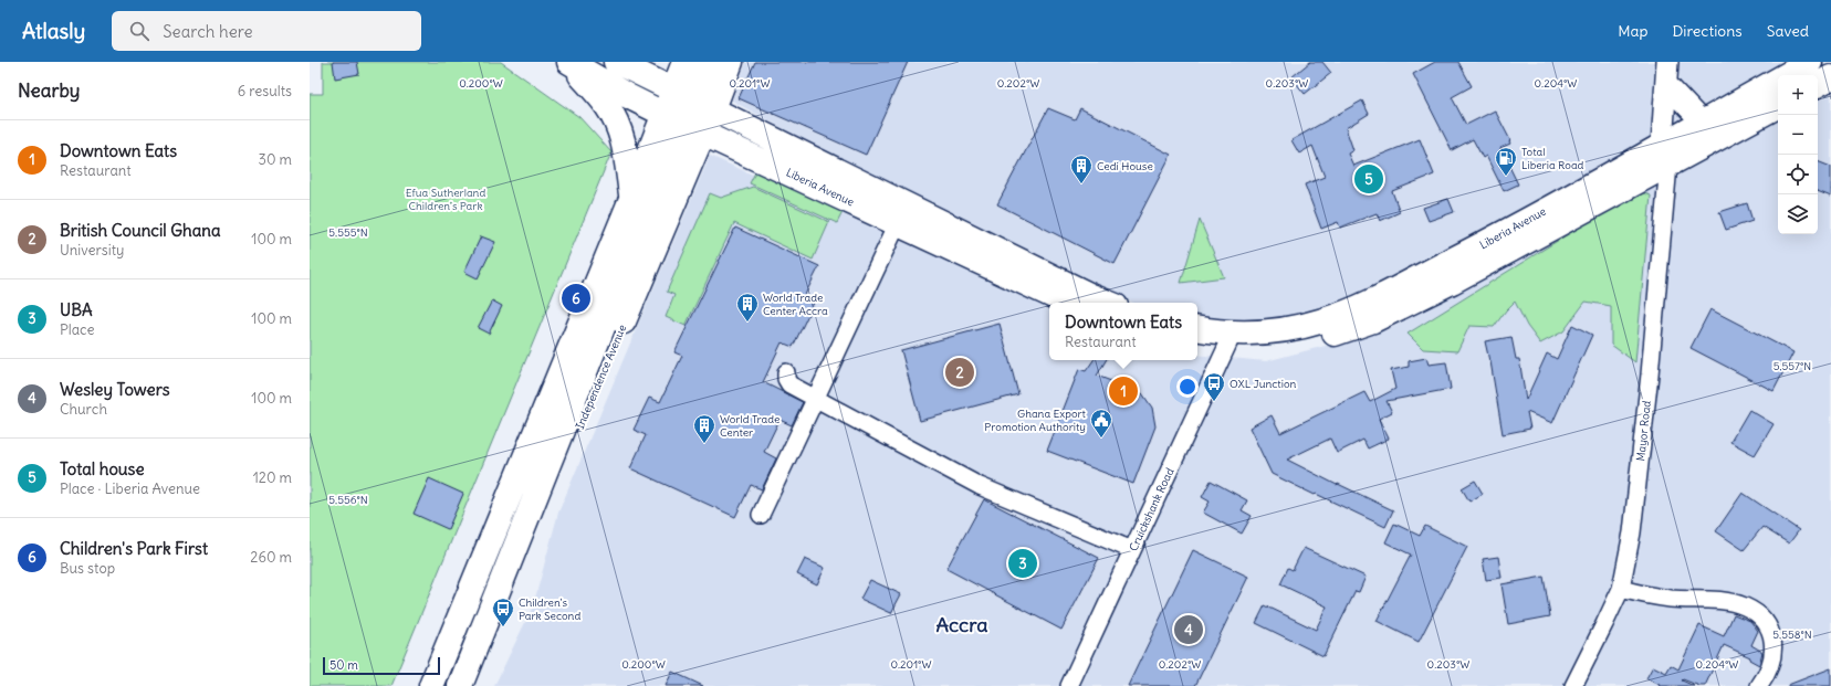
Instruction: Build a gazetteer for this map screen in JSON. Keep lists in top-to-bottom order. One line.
{"streets":{"main road":["Liberia Avenue"],"street":["Mayor Road","Cruickshank Road"]},"crossings":[["Liberia Avenue","Mayor Road"],["Liberia Avenue","Cruickshank Road"]],"districts":["Accra"],"parks":["Efua Sutherland Children's Park"],"places":{"fuel station":["Total Liberia Road"],"building":["Cedi House","World Trade Center Accra","World Trade Center"],"bus stop":["OXL Junction","Children's Park Second"],"public building":["Ghana Export Promotion Authority"]},"scale_bar":"50 m","page":{"header":"Atlasly","search":"Search here","nav":["Map","Directions","Saved"],"heading":["Nearby","6 results"],"map_buttons":["+","−"],"list":[{"mark":"1","name":"Downtown Eats","note":"Restaurant","value":"30 m"},{"mark":"2","name":"British Council Ghana","note":"University","value":"100 m"},{"mark":"3","name":"UBA","note":"Place","value":"100 m"},{"mark":"4","name":"Wesley Towers","note":"Church","value":"100 m"},{"mark":"5","name":"Total house","note":"Place · Liberia Avenue","value":"120 m"},{"mark":"6","name":"Children's Park First","note":"Bus stop","value":"260 m"}],"pins":["5","6","2","1","3","4"],"popup":["Downtown Eats","Restaurant"],"scale":"50 m"},"coordinates":["0.200°W","0.201°W","0.202°W","0.203°W","0.204°W","5.555°N","5.557°N","5.556°N","5.558°N"]}
